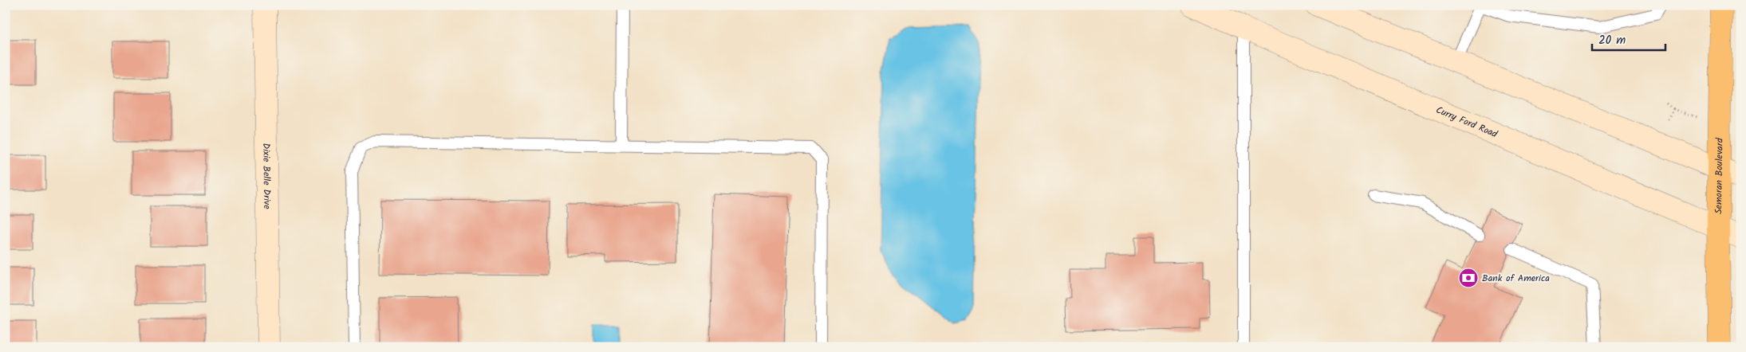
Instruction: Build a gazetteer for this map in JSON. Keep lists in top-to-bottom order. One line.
{"streets":{"main road":["Curry Ford Road","Dixie Belle Drive","Semoran Boulevard"]},"crossings":[["Curry Ford Road","Semoran Boulevard"]],"places":{"bank":["Bank of America"]},"scale_bar":"20 m"}
